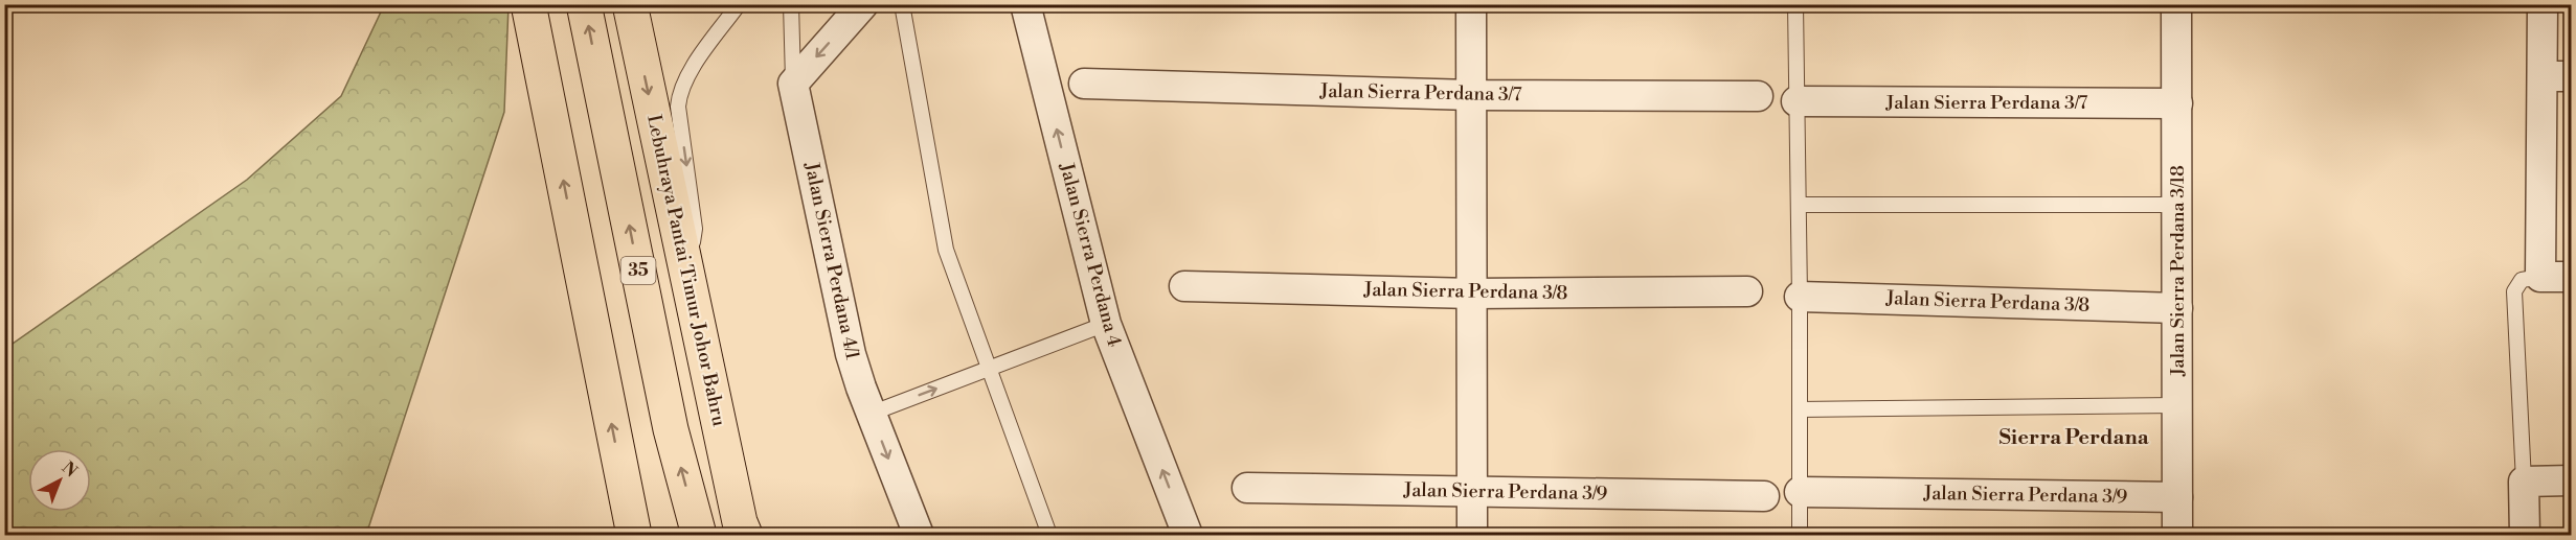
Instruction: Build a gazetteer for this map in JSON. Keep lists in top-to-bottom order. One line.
{"streets":{"highway":["35","Lebuhraya Pantai Timur Johor Bahru"],"street":["Jalan Sierra Perdana 3/7","Jalan Sierra Perdana 4","Jalan Sierra Perdana 4/1","Jalan Sierra Perdana 3/18","Jalan Sierra Perdana 3/8","Jalan Sierra Perdana 3/9"]},"crossings":[["Jalan Sierra Perdana 3/7","Jalan Sierra Perdana 3/18"],["Jalan Sierra Perdana 3/18","Jalan Sierra Perdana 3/8"],["Jalan Sierra Perdana 3/18","Jalan Sierra Perdana 3/9"]],"one_way":["Jalan Sierra Perdana 4"],"districts":["Sierra Perdana"],"north":"top right"}
